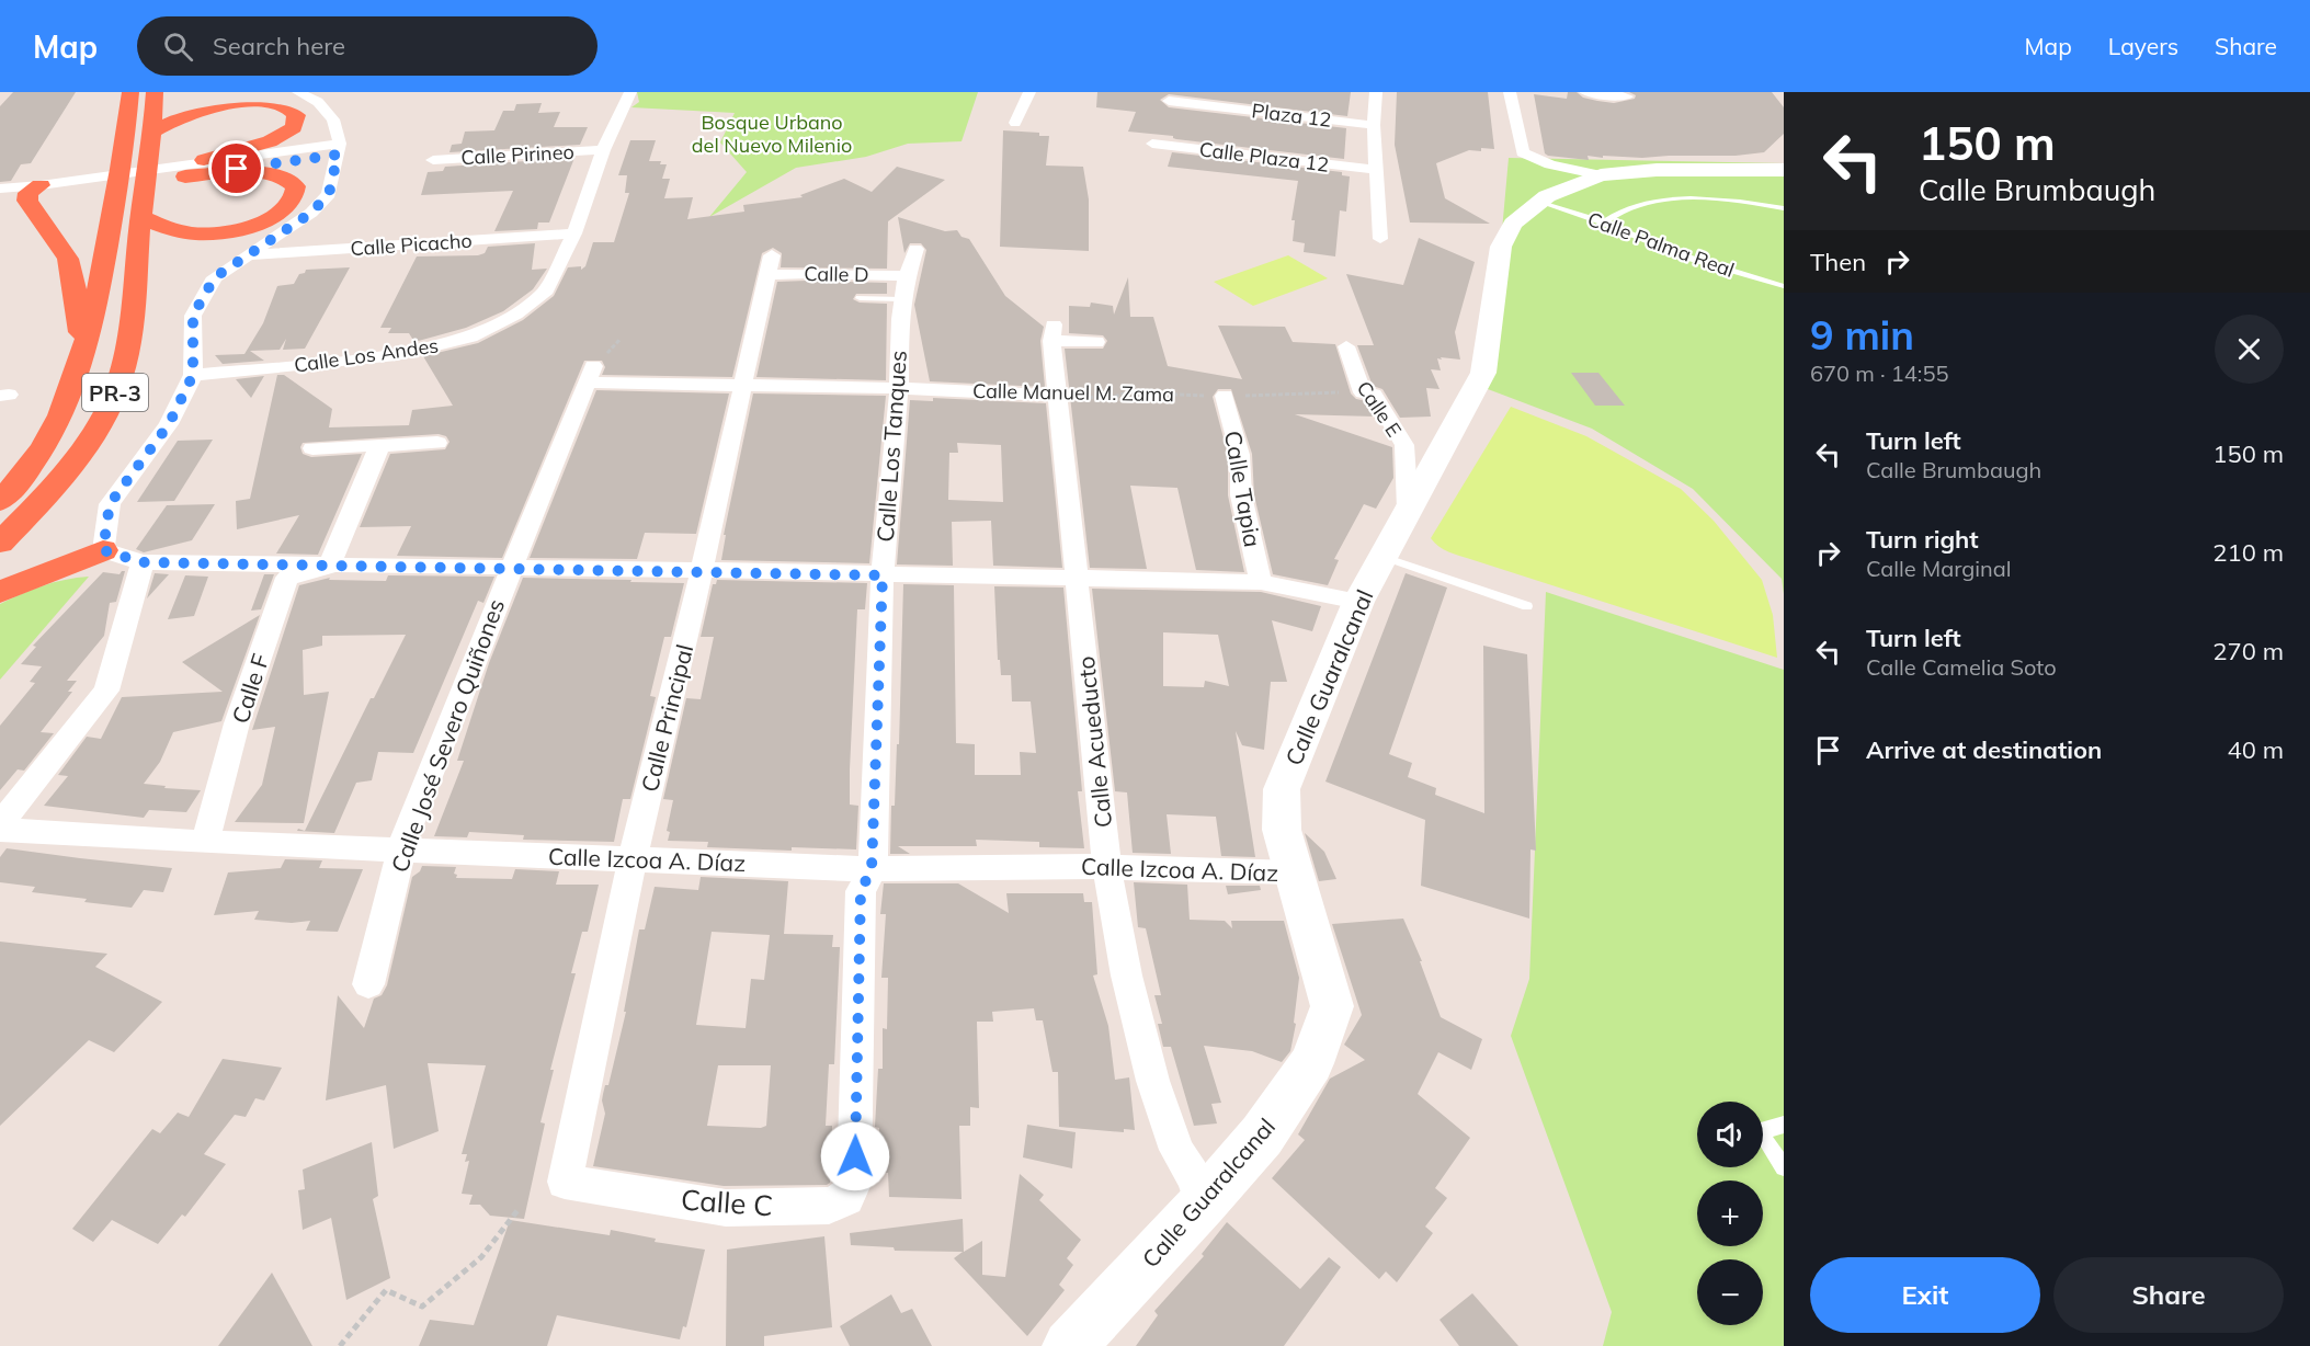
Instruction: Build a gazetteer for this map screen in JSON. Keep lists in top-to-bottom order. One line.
{"streets":{"highway":["PR-3"],"street":["Plaza 12","Calle Pirineo","Calle Plaza 12","Calle Picacho","Calle D","Calle Los Andes","Calle Manuel M. Zama","Calle E","Calle Los Tanques","Calle Tapia","Calle Guaralcanal","Calle F","Calle Principal","Calle José Severo Quiñones","Calle Acueducto","Calle Izcoa A. Díaz","Calle C"],"lane":["Calle Palma Real"]},"crossings":[["Calle Pirineo","Calle Los Andes"],["Calle Picacho","Calle Los Andes"],["Calle Palma Real","Calle Guaralcanal"],["Calle D","Calle Los Tanques"],["Calle D","Calle Principal"],["Calle Manuel M. Zama","Calle E"],["Calle Manuel M. Zama","Calle Los Tanques"],["Calle Manuel M. Zama","Calle Tapia"],["Calle Manuel M. Zama","Calle Principal"],["Calle Manuel M. Zama","Calle José Severo Quiñones"],["Calle Manuel M. Zama","Calle Acueducto"],["Calle E","Calle Guaralcanal"],["Calle Los Tanques","Calle Izcoa A. Díaz"],["Calle Los Tanques","Calle C"],["Calle Guaralcanal","Calle Acueducto"],["Calle Guaralcanal","Calle Izcoa A. Díaz"],["Calle F","Calle Izcoa A. Díaz"],["Calle Principal","Calle Izcoa A. Díaz"],["Calle Principal","Calle C"],["Calle José Severo Quiñones","Calle Izcoa A. Díaz"],["Calle Acueducto","Calle Izcoa A. Díaz"]],"parks":["Bosque Urbano del Nuevo Milenio"],"page":{"header":"Map","search":"Search here","nav":["Map","Layers","Share"],"turn":["150 m","Calle Brumbaugh"],"then":"Then","heading":["9 min","670 m · 14:55"],"list":[{"name":"Turn left","note":"Calle Brumbaugh","value":"150 m"},{"name":"Turn right","note":"Calle Marginal","value":"210 m"},{"name":"Turn left","note":"Calle Camelia Soto","value":"270 m"},{"name":"Arrive at destination","value":"40 m"}],"map_buttons":["+","−"],"buttons":["Exit","Share"]}}
